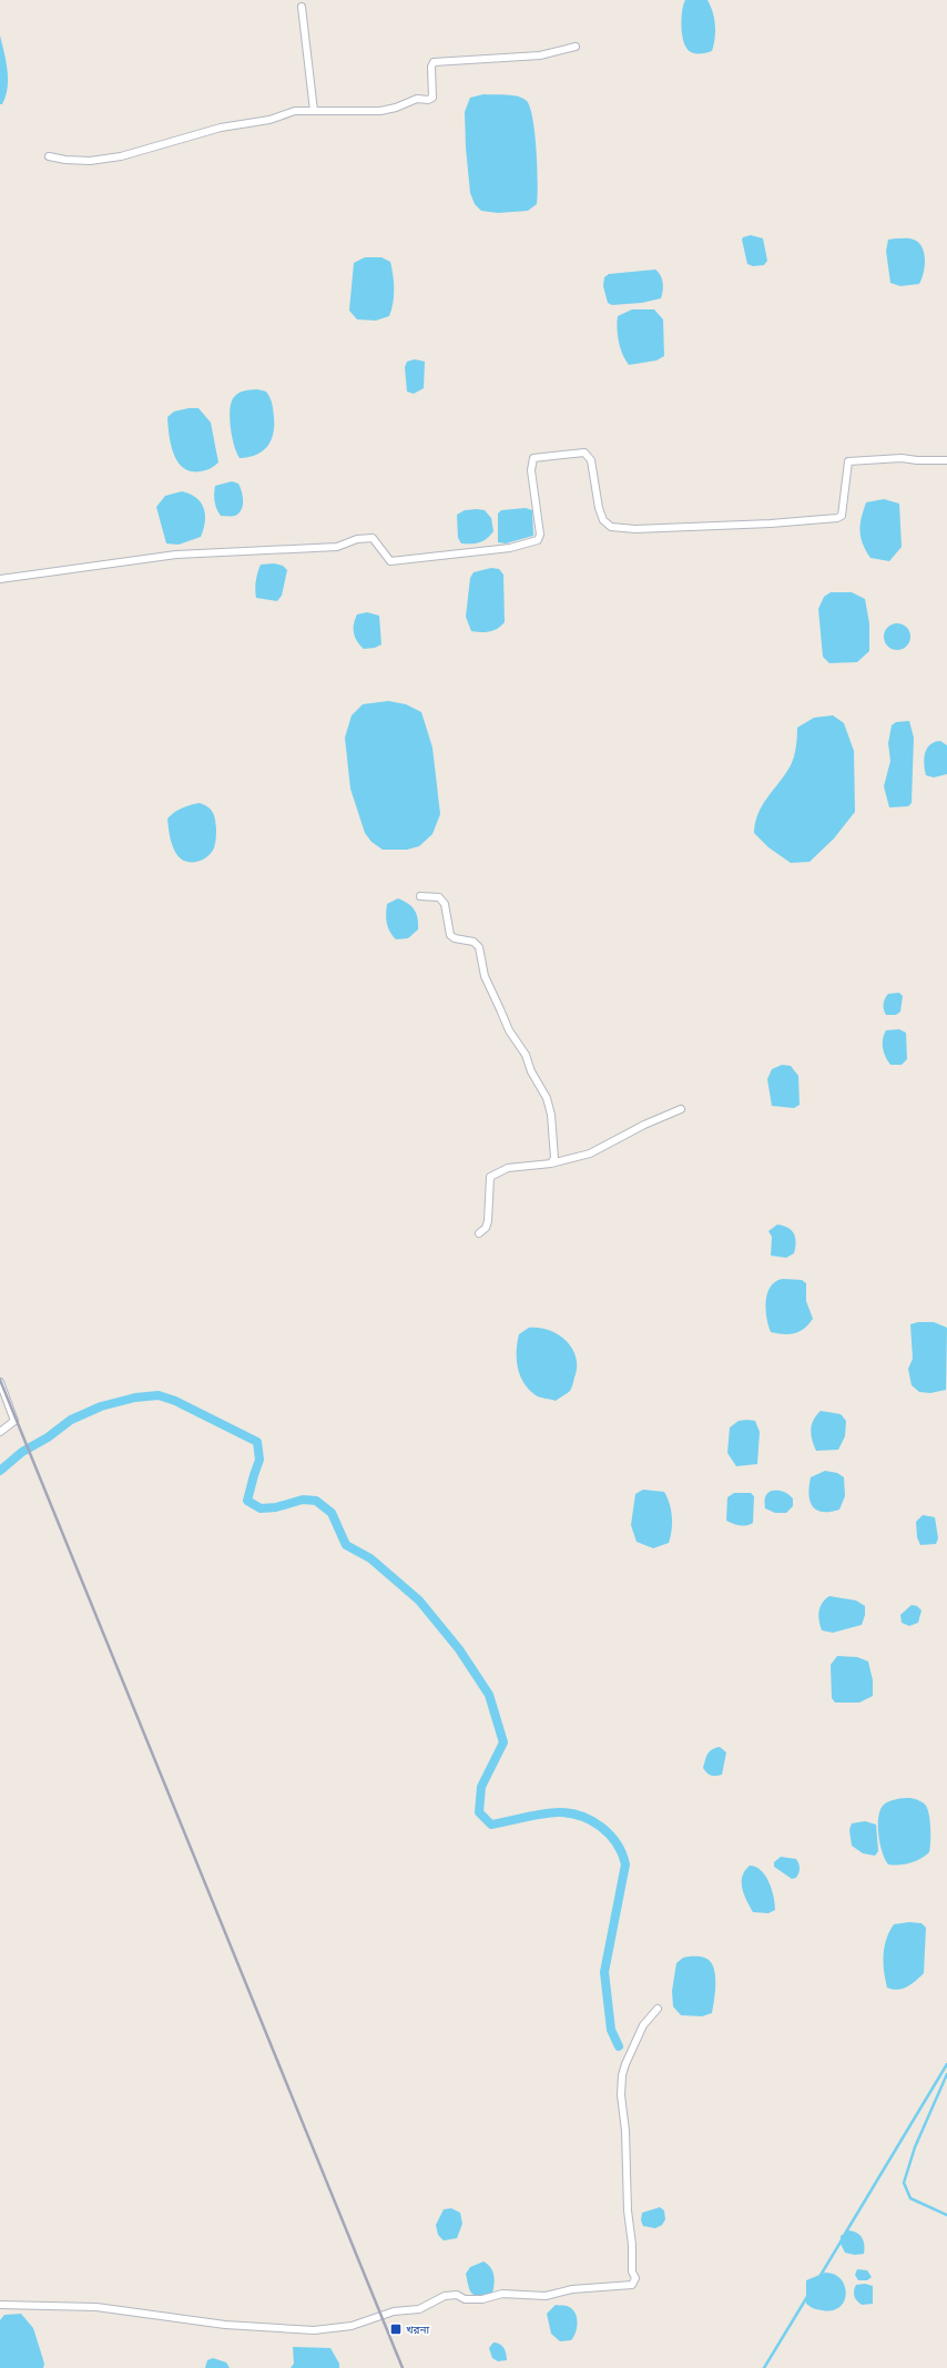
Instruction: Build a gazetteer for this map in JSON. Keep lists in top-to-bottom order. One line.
{"places":{"transit":["খরনা"]}}
